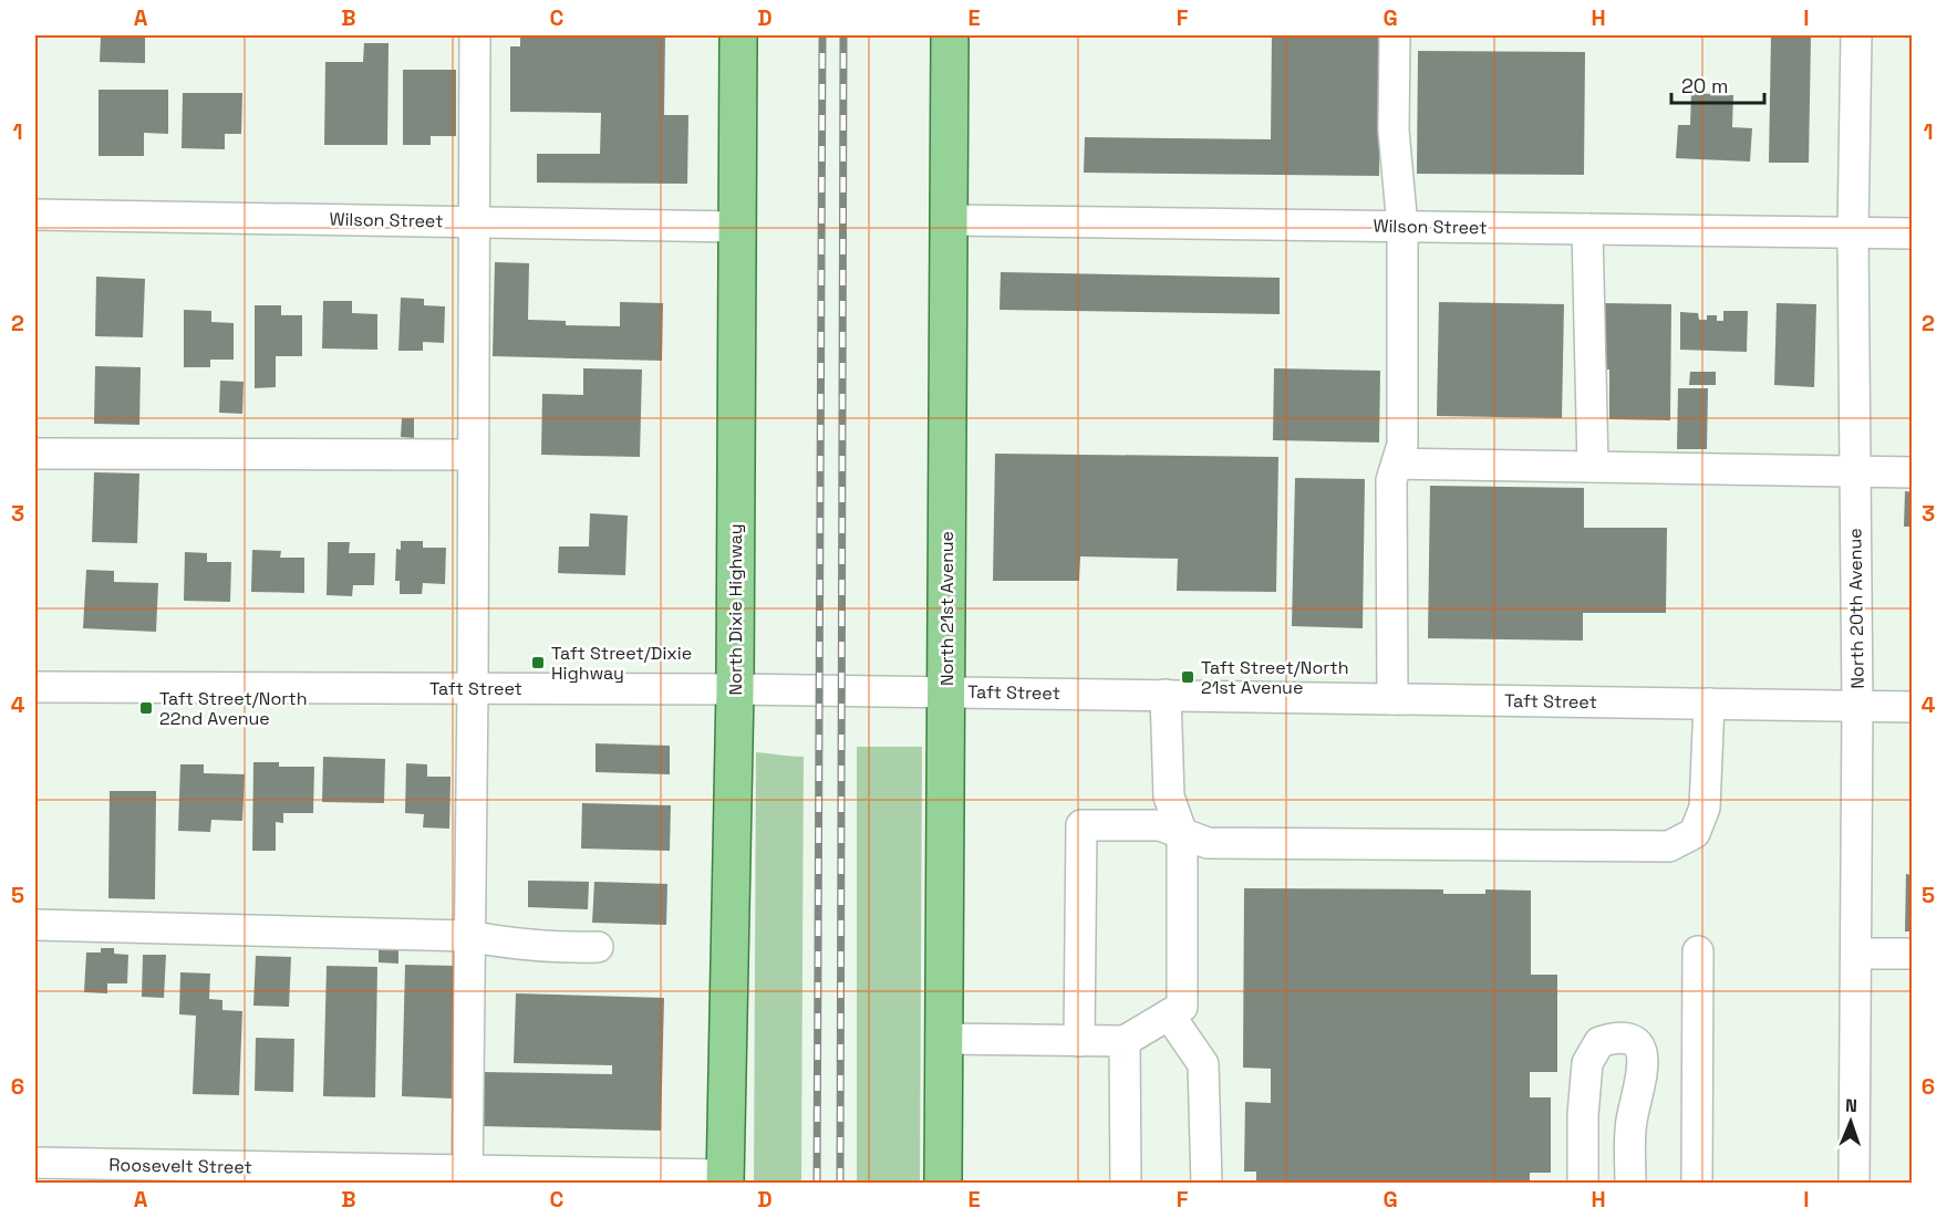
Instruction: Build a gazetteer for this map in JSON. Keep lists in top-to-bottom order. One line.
{"streets":{"main road":["North 21st Avenue","North Dixie Highway"],"street":["Wilson Street","North 20th Avenue","Taft Street","Roosevelt Street"]},"crossings":[["Wilson Street","North 21st Avenue"],["Wilson Street","North 20th Avenue"],["Wilson Street","North Dixie Highway"],["North 21st Avenue","Taft Street"],["North 20th Avenue","Taft Street"],["North Dixie Highway","Taft Street"],["North Dixie Highway","Roosevelt Street"]],"places":{"transit":["Taft Street/Dixie Highway","Taft Street/North 21st Avenue","Taft Street/North 22nd Avenue"]},"scale_bar":"20 m","north":"top","grid":{"columns":["A","B","C","D","E","F","G","H","I"],"rows":["1","2","3","4","5","6"]}}
